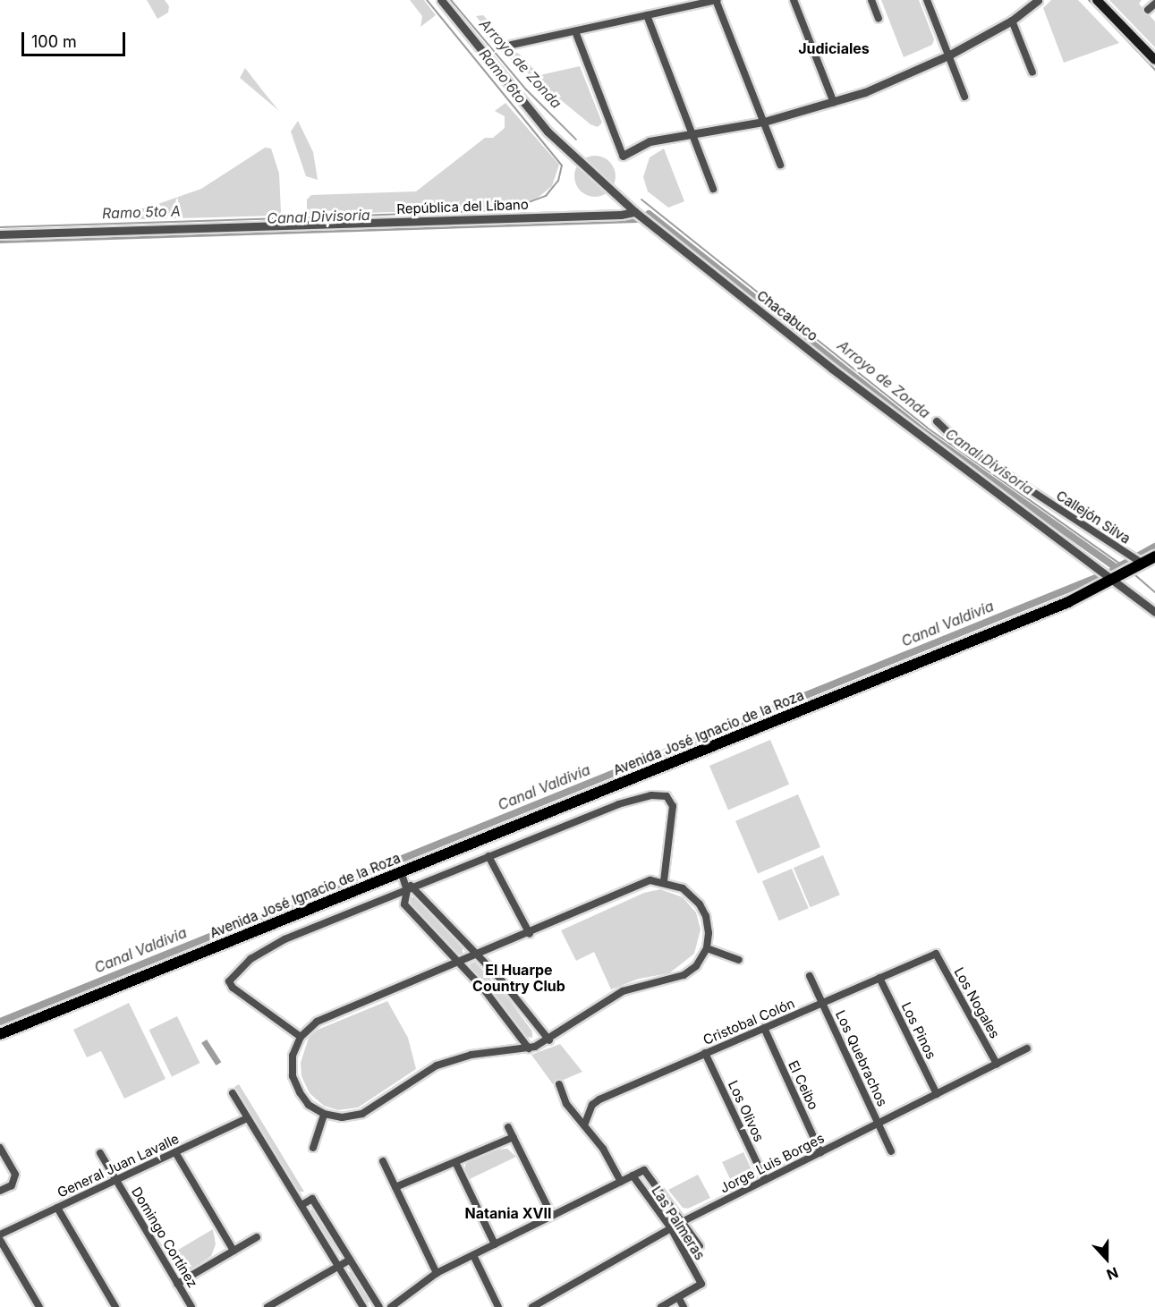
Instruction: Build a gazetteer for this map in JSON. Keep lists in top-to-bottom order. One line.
{"streets":{"main road":["Avenida José Ignacio de la Roza"],"street":["República del Líbano","Chacabuco","Callejón Silva","Los Nogales","Cristobal Colón","Los Pinos","Los Quebrachos","El Ceibo","Los Olivos","Jorge Luis Borges","General Juan Lavalle","Las Palmeras","Domingo Cortínez"]},"crossings":[["República del Líbano","Chacabuco"],["Chacabuco","Avenida José Ignacio de la Roza"],["Callejón Silva","Avenida José Ignacio de la Roza"],["Los Nogales","Cristobal Colón"],["Los Nogales","Jorge Luis Borges"],["Cristobal Colón","Los Pinos"],["Cristobal Colón","Los Quebrachos"],["Cristobal Colón","El Ceibo"],["Cristobal Colón","Los Olivos"],["Los Pinos","Jorge Luis Borges"],["Los Quebrachos","Jorge Luis Borges"],["El Ceibo","Jorge Luis Borges"],["Los Olivos","Jorge Luis Borges"],["Jorge Luis Borges","Las Palmeras"],["General Juan Lavalle","Domingo Cortínez"]],"districts":["Judiciales","El Huarpe Country Club","Natania XVII"],"water":["Arroyo de Zonda","Ramo 6to","Ramo 5to A","Canal Divisoria","Canal Valdivia"],"scale_bar":"100 m","north":"bottom"}
